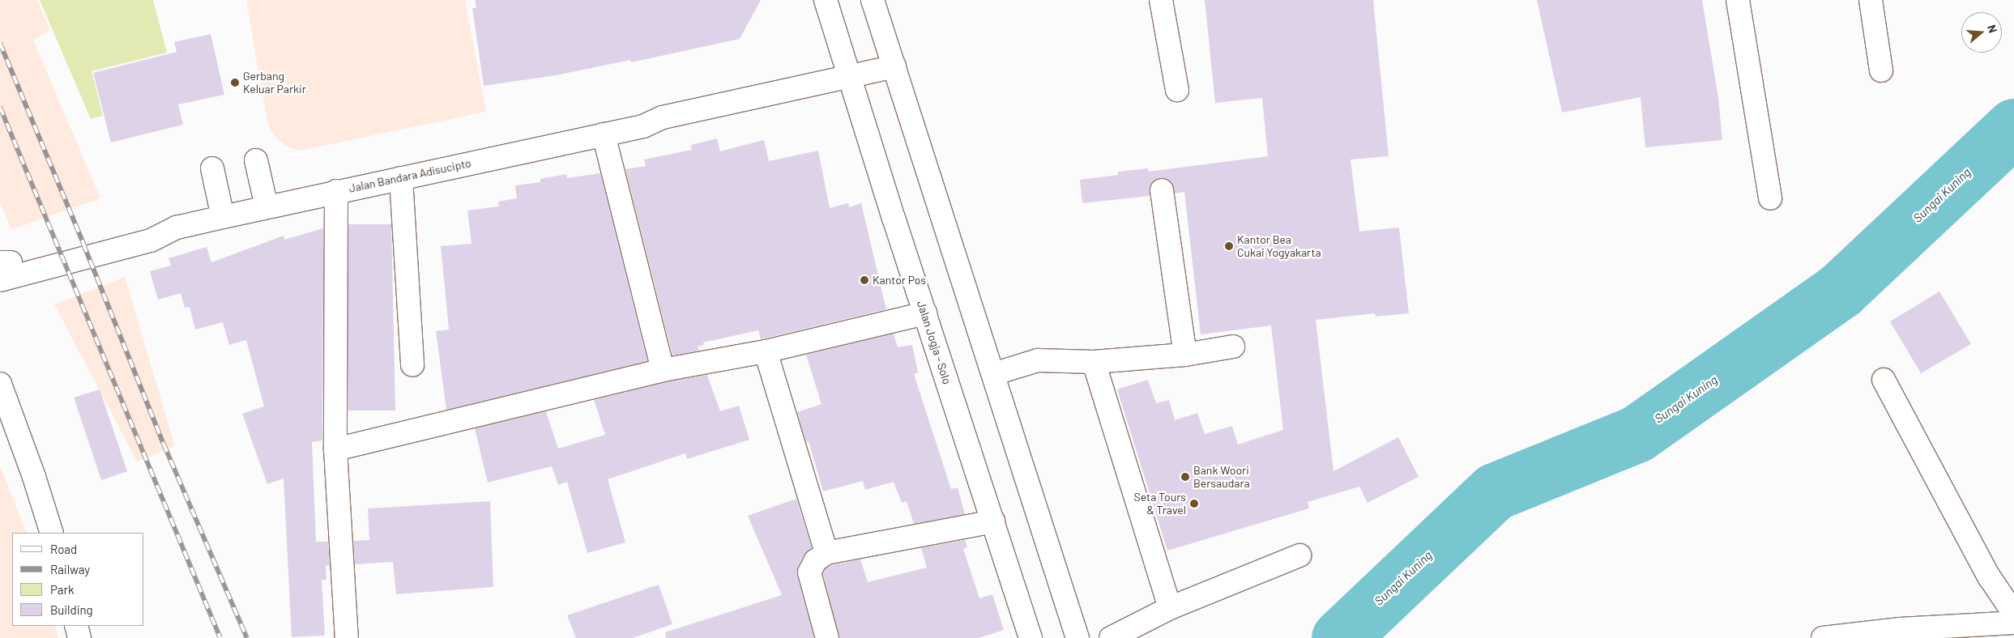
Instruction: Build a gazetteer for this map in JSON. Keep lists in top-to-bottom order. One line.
{"streets":{"main road":["Jalan Bandara Adisucipto","Jalan Jogja - Solo"]},"crossings":[["Jalan Bandara Adisucipto","Jalan Jogja - Solo"]],"water":["Sungai Kuning"],"places":["Gerbang Keluar Parkir","Kantor Bea Cukai Yogyakarta","Kantor Pos","Bank Woori Bersaudara","Seta Tours & Travel"],"legend":["Road","Railway","Park","Building"],"north":"right"}
